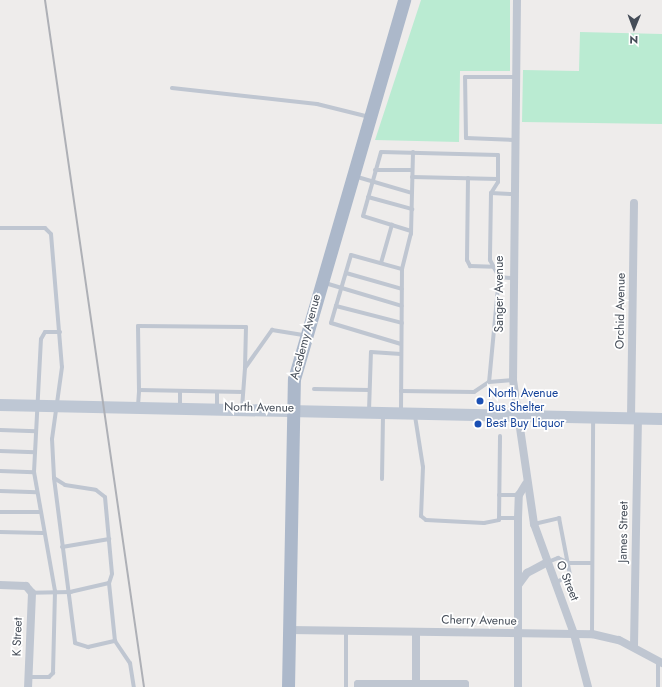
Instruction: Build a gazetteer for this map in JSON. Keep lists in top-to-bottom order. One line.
{"streets":{"main road":["Academy Avenue"],"street":["Sanger Avenue","Orchid Avenue","North Avenue","James Street","O Street","Cherry Avenue","K Street"]},"crossings":[["Sanger Avenue","North Avenue"],["Sanger Avenue","O Street"],["Orchid Avenue","North Avenue"],["Orchid Avenue","James Street"],["Academy Avenue","North Avenue"],["Academy Avenue","Cherry Avenue"],["North Avenue","James Street"],["James Street","Cherry Avenue"],["O Street","Cherry Avenue"]],"places":["North Avenue Bus Shelter","Best Buy Liquor"],"north":"bottom"}
